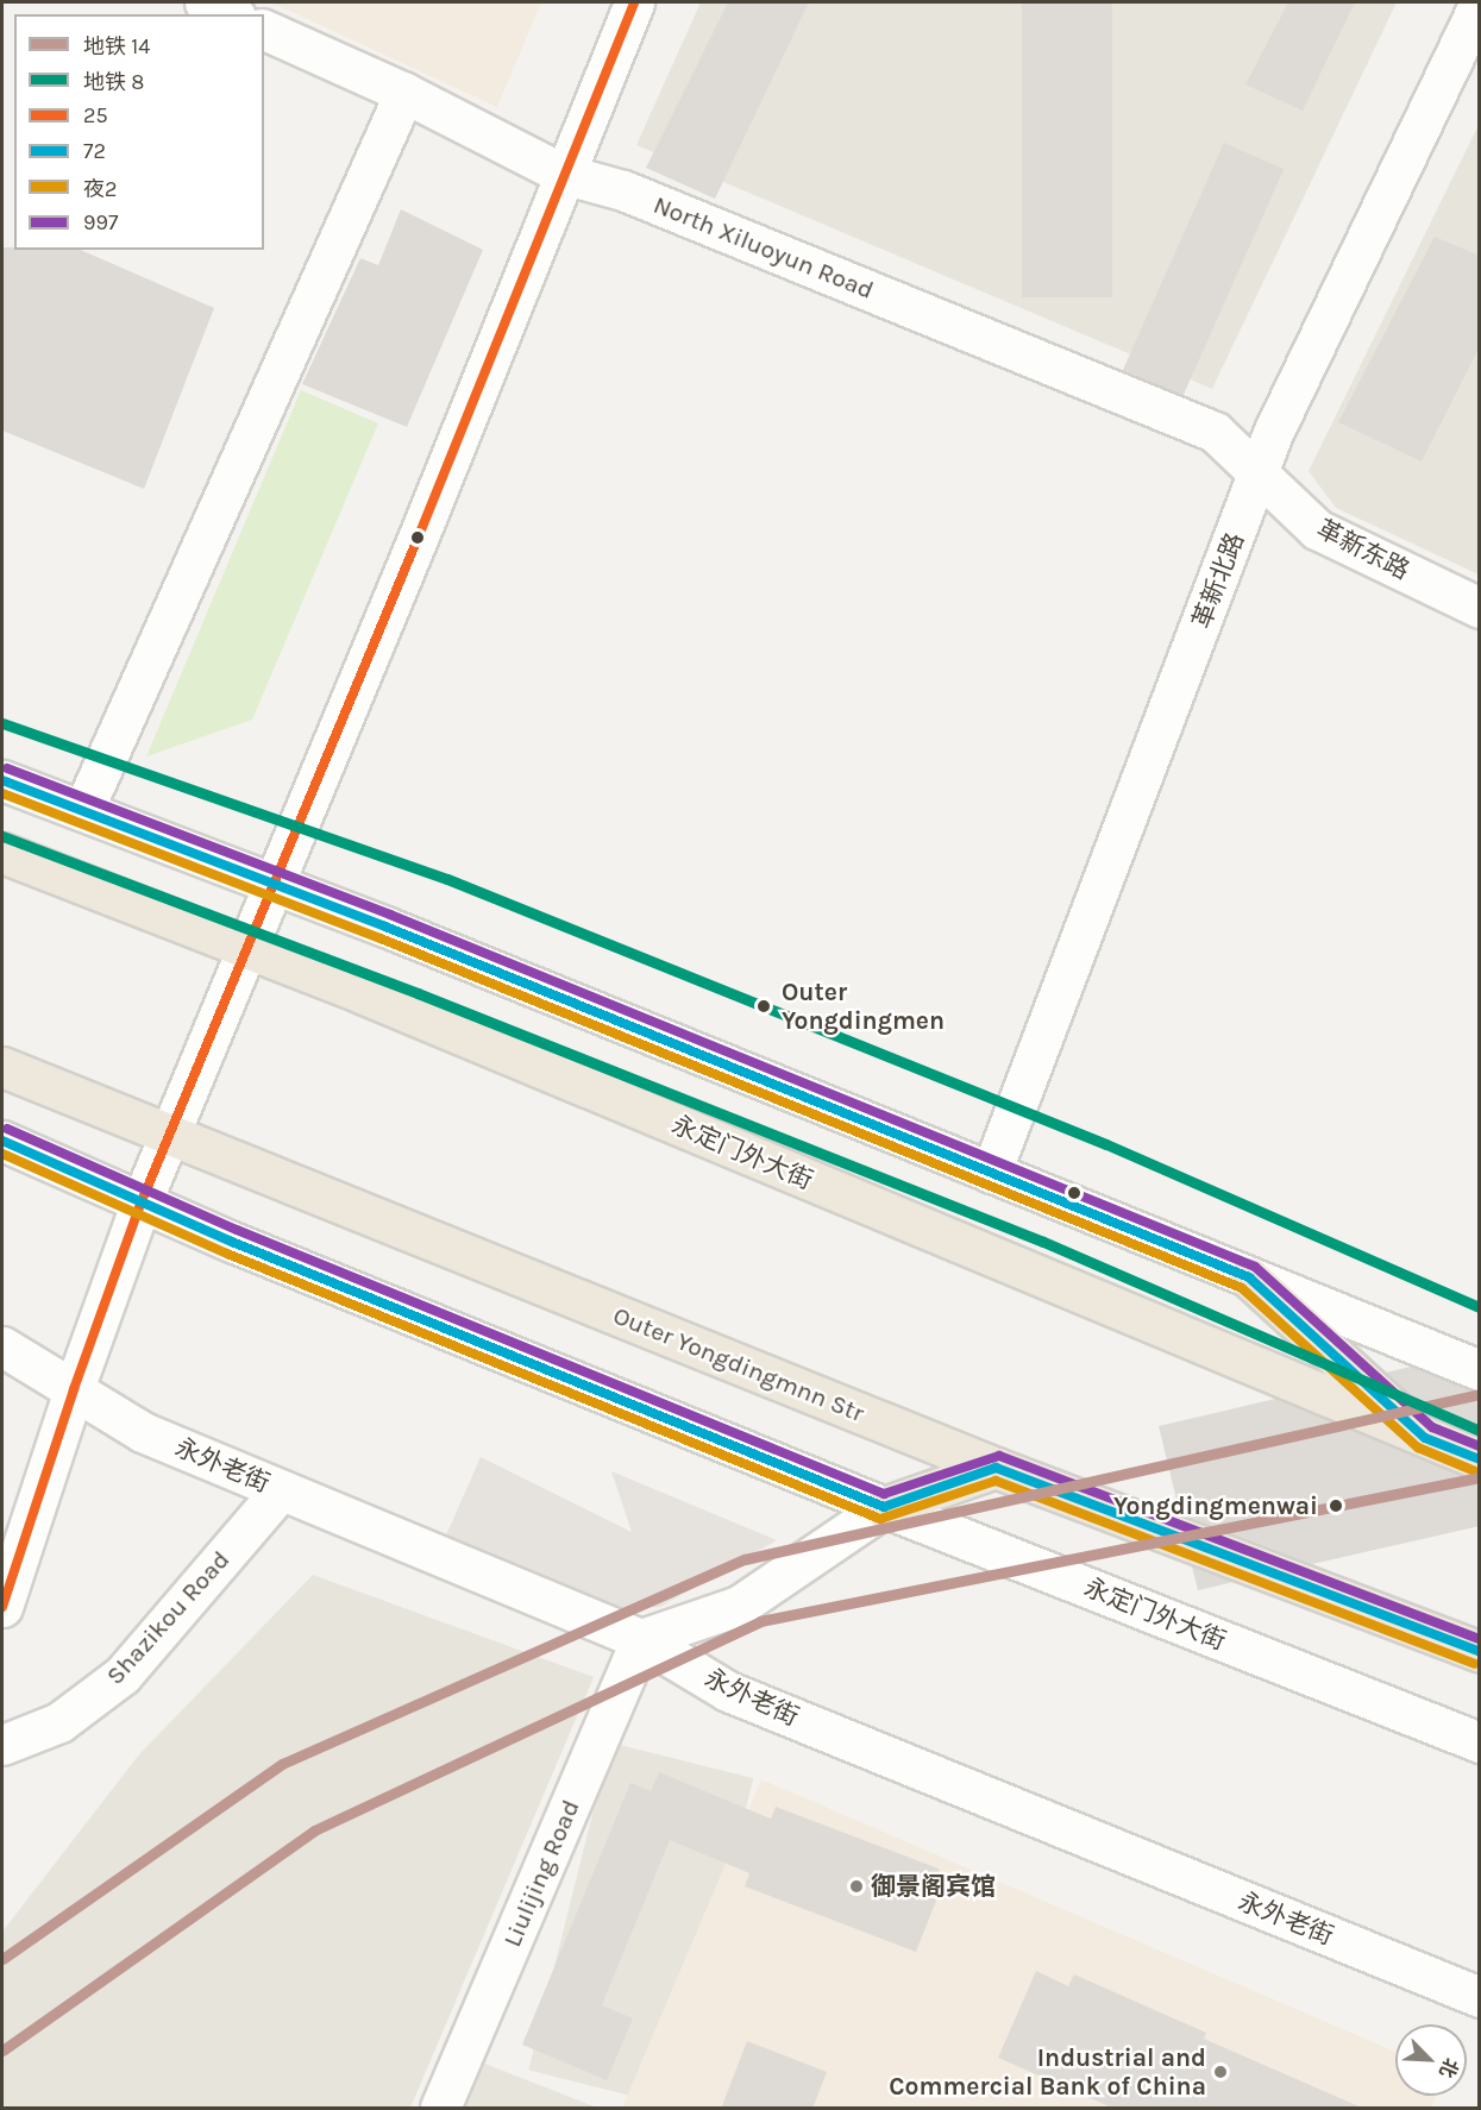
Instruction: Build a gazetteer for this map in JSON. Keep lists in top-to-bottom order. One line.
{"streets":{"highway":["永定门外大街","Outer Yongdingmnn Str"],"street":["North Xiluoyun Road","革新东路","革新北路","永外老街","Shazikou Road","Liulijing Road"]},"crossings":[["North Xiluoyun Road","革新东路"],["North Xiluoyun Road","革新北路"],["革新东路","革新北路"],["永外老街","Shazikou Road"],["永外老街","Liulijing Road"]],"places":["Outer Yongdingmen","Yongdingmenwai","御景阁宾馆","Industrial and Commercial Bank of China"],"lines":["transit line 25","metro line 8","transit line 997","transit line 72","transit line 夜2","metro line 14"],"legend":["地铁 14","地铁 8","25","72","夜2","997"],"north":"bottom right"}
